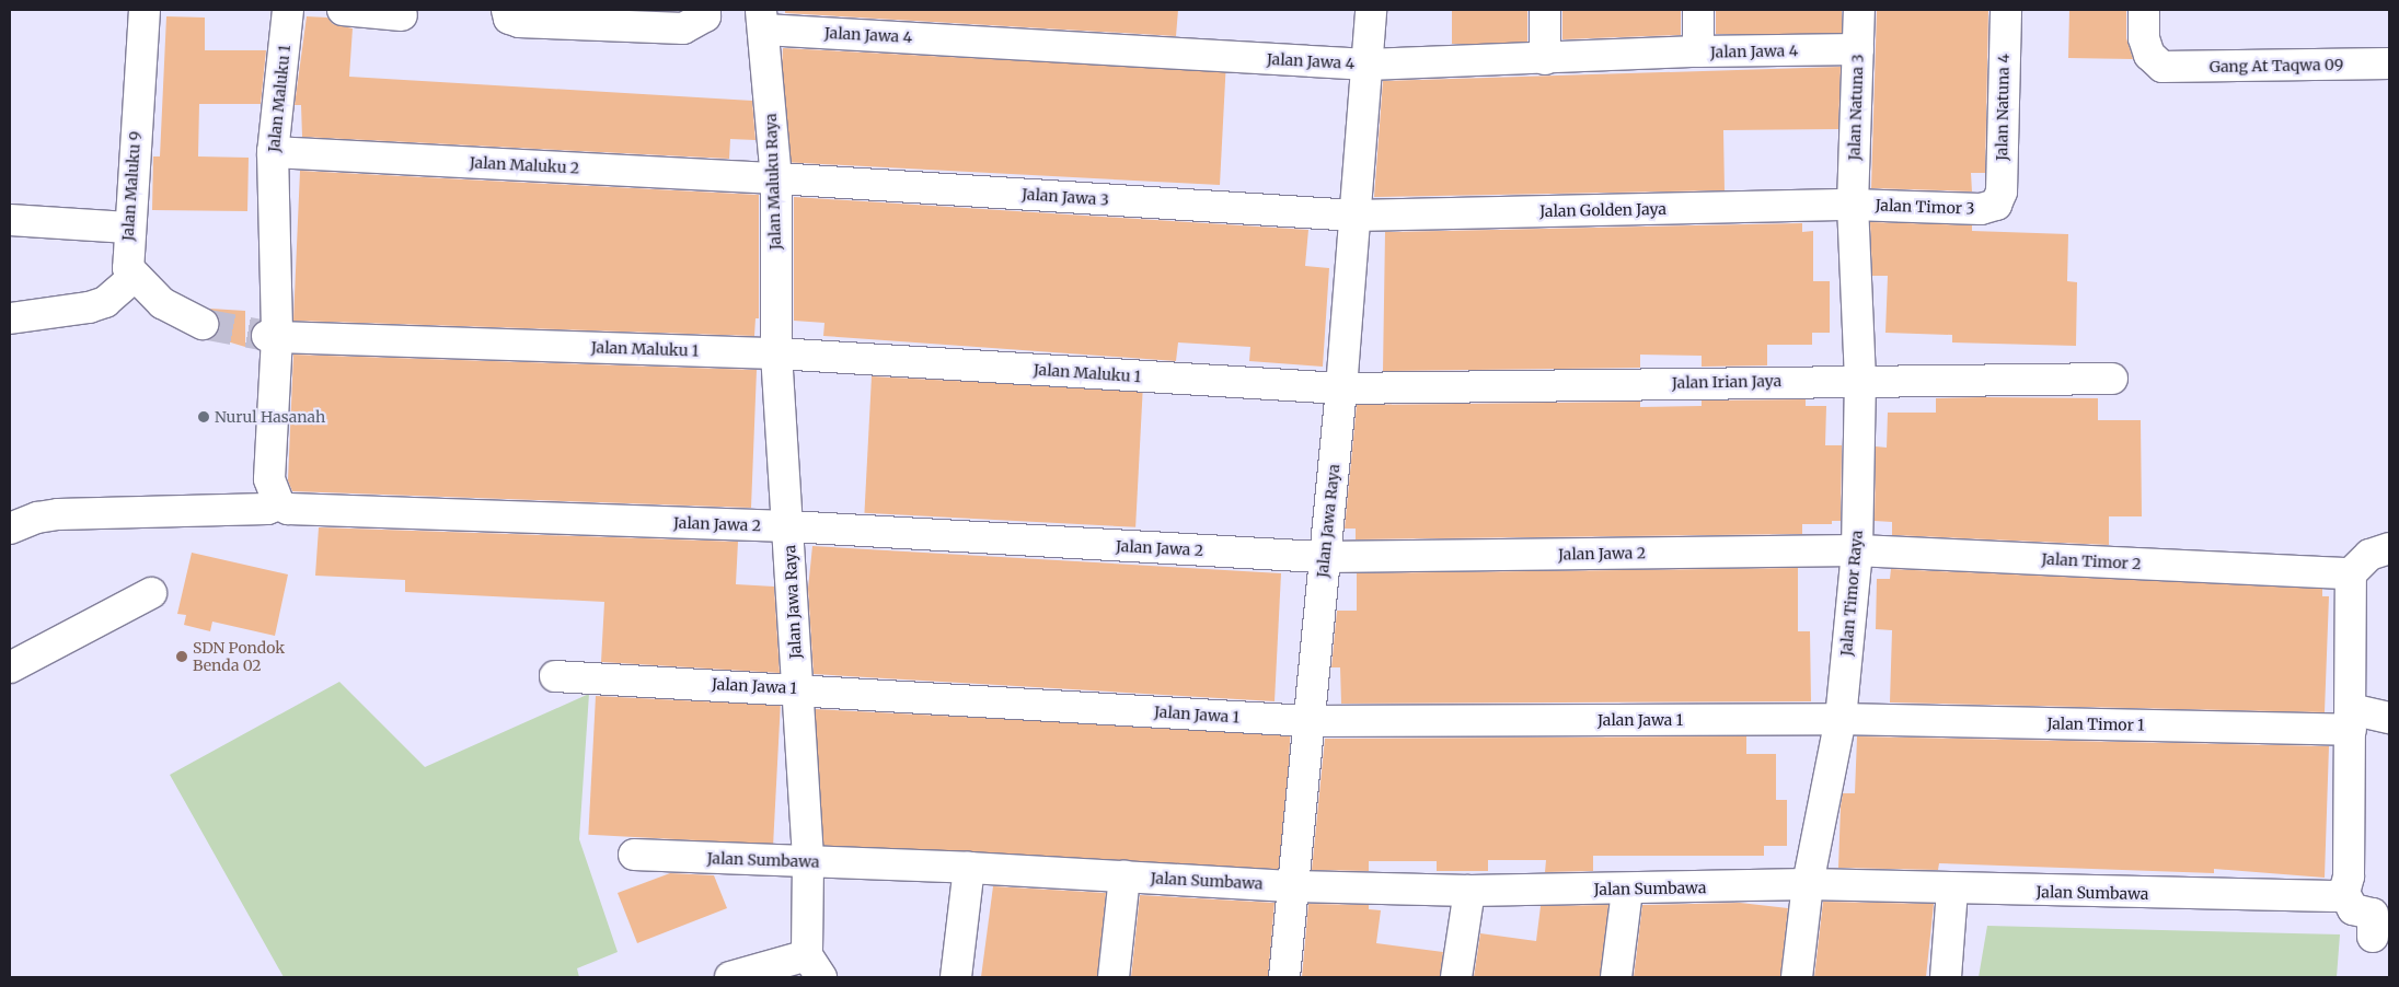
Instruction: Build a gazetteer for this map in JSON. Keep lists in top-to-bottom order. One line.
{"streets":{"street":["Jalan Jawa 4","Gang At Taqwa 09","Jalan Maluku 1","Jalan Natuna 3","Jalan Natuna 4","Jalan Maluku 2","Jalan Maluku Raya","Jalan Maluku 9","Jalan Jawa 3","Jalan Timor 3","Jalan Golden Jaya","Jalan Irian Jaya","Jalan Jawa Raya","Jalan Jawa 2","Jalan Timor 2","Jalan Timor Raya","Jalan Jawa 1","Jalan Timor 1","Jalan Sumbawa"]},"crossings":[["Jalan Jawa 4","Jalan Natuna 3"],["Jalan Jawa 4","Jalan Maluku Raya"],["Jalan Jawa 4","Jalan Jawa Raya"],["Jalan Maluku 1","Jalan Maluku 2"],["Jalan Maluku 1","Jalan Maluku Raya"],["Jalan Maluku 1","Jalan Irian Jaya"],["Jalan Maluku 1","Jalan Jawa Raya"],["Jalan Natuna 3","Jalan Timor 3"],["Jalan Natuna 3","Jalan Golden Jaya"],["Jalan Natuna 3","Jalan Timor Raya"],["Jalan Natuna 4","Jalan Timor 3"],["Jalan Maluku 2","Jalan Maluku Raya"],["Jalan Maluku 2","Jalan Jawa 3"],["Jalan Maluku Raya","Jalan Jawa 3"],["Jalan Maluku Raya","Jalan Jawa Raya"],["Jalan Jawa 3","Jalan Golden Jaya"],["Jalan Jawa 3","Jalan Jawa Raya"],["Jalan Timor 3","Jalan Golden Jaya"],["Jalan Timor 3","Jalan Timor Raya"],["Jalan Golden Jaya","Jalan Jawa Raya"],["Jalan Golden Jaya","Jalan Timor Raya"],["Jalan Irian Jaya","Jalan Jawa Raya"],["Jalan Irian Jaya","Jalan Timor Raya"],["Jalan Jawa Raya","Jalan Jawa 2"],["Jalan Jawa Raya","Jalan Jawa 1"],["Jalan Jawa Raya","Jalan Sumbawa"],["Jalan Jawa 2","Jalan Timor 2"],["Jalan Jawa 2","Jalan Timor Raya"],["Jalan Timor 2","Jalan Timor Raya"],["Jalan Timor Raya","Jalan Jawa 1"],["Jalan Timor Raya","Jalan Timor 1"],["Jalan Timor Raya","Jalan Sumbawa"],["Jalan Jawa 1","Jalan Timor 1"]],"places":["Nurul Hasanah","SDN Pondok Benda 02"]}
